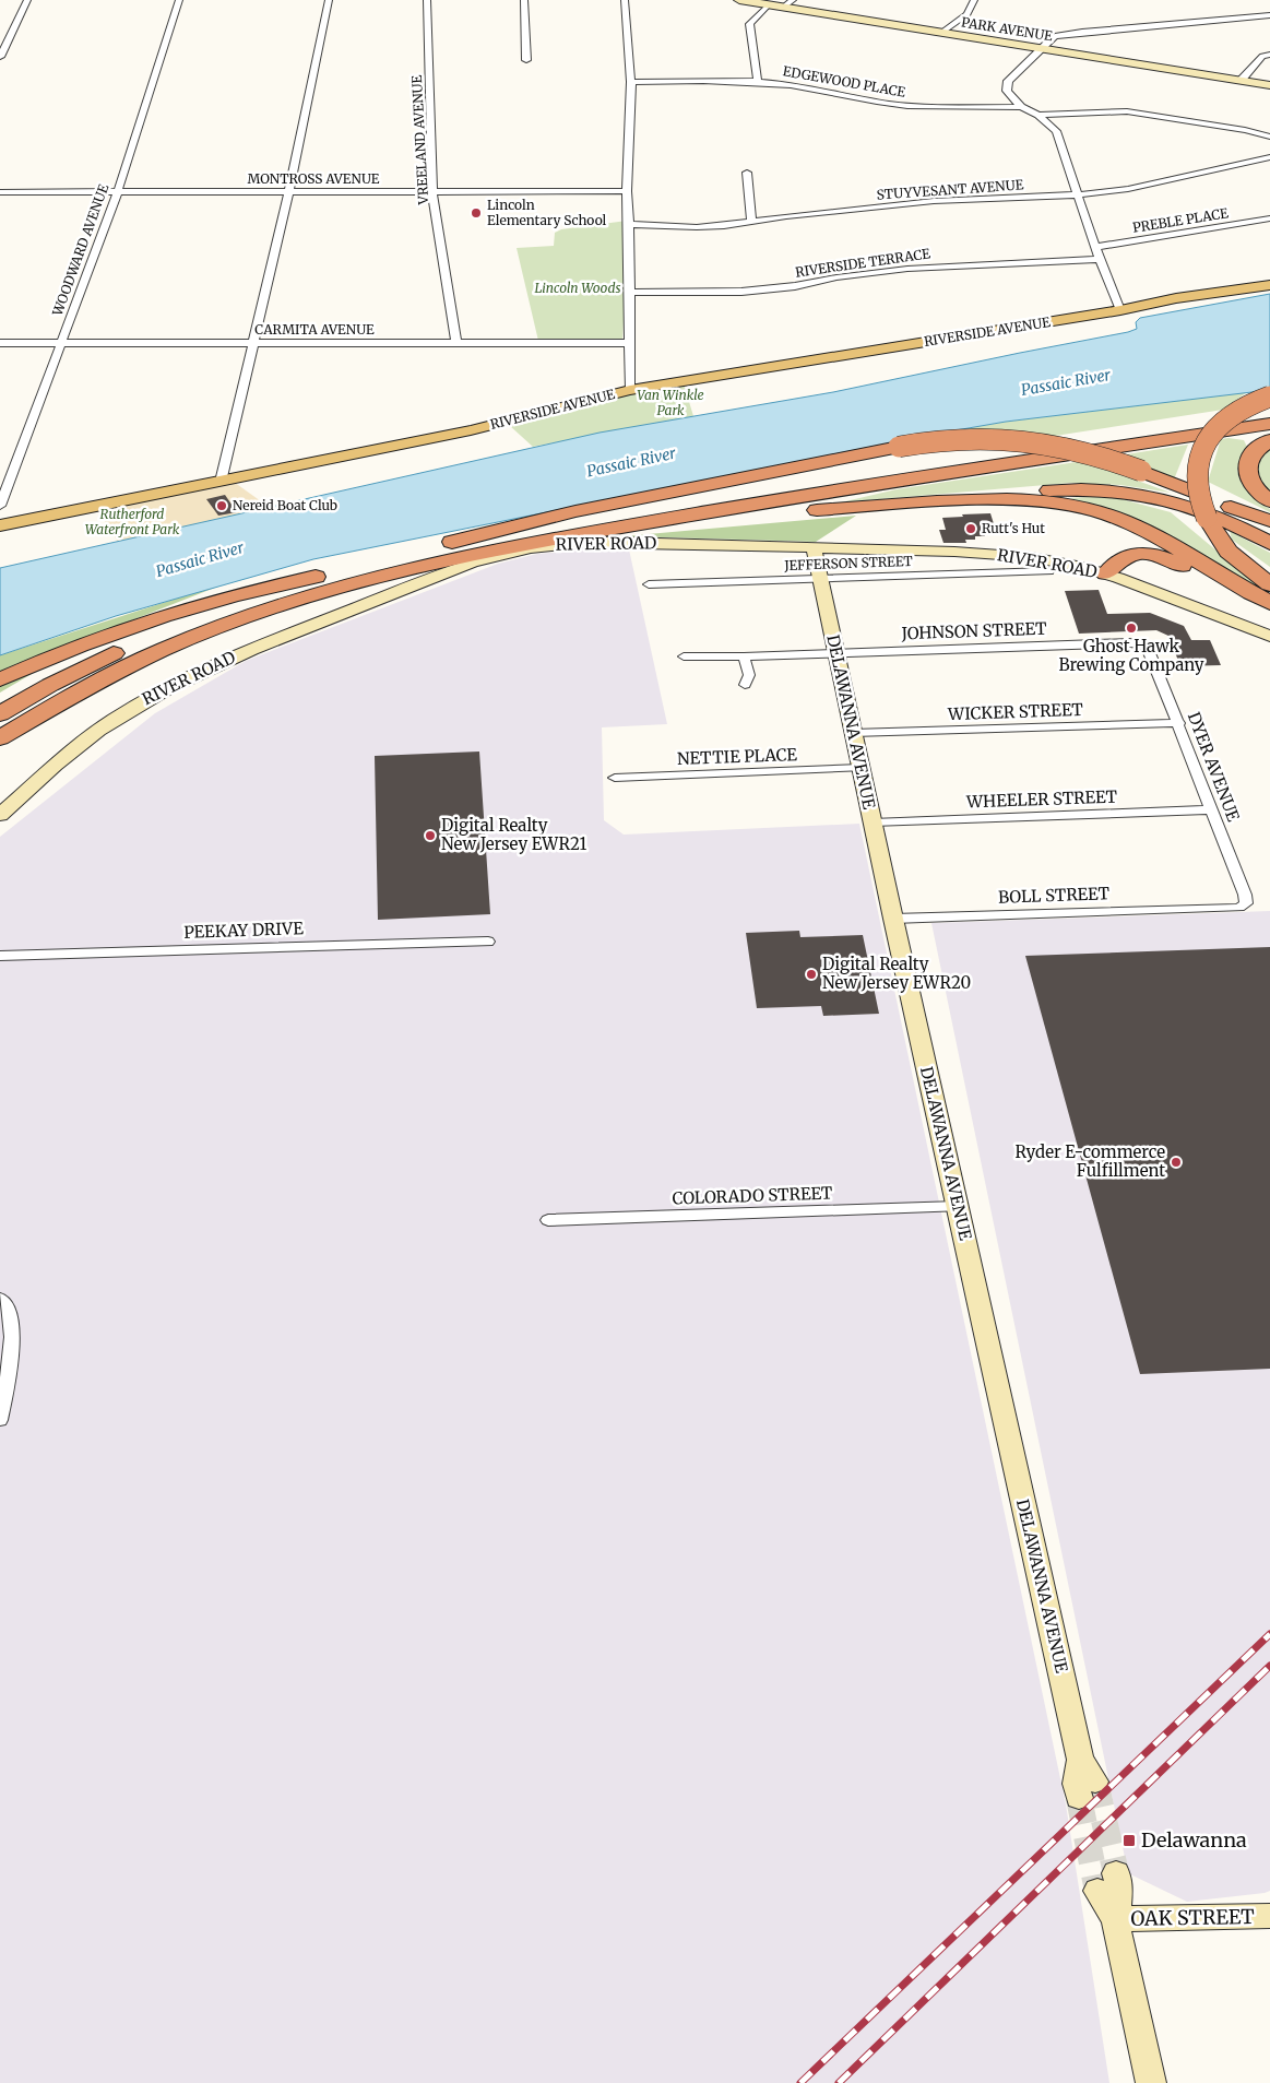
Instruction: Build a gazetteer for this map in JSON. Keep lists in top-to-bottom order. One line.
{"streets":{"main road":["RIVERSIDE AVENUE"],"street":["PARK AVENUE","EDGEWOOD PLACE","VREELAND AVENUE","MONTROSS AVENUE","STUYVESANT AVENUE","PREBLE PLACE","WOODWARD AVENUE","RIVERSIDE TERRACE","CARMITA AVENUE","RIVER ROAD","JEFFERSON STREET","JOHNSON STREET","WICKER STREET","DELAWANNA AVENUE","NETTIE PLACE","DYER AVENUE","WHEELER STREET","BOLL STREET","PEEKAY DRIVE","COLORADO STREET","OAK STREET"]},"crossings":[["VREELAND AVENUE","MONTROSS AVENUE"],["VREELAND AVENUE","CARMITA AVENUE"],["MONTROSS AVENUE","WOODWARD AVENUE"],["WOODWARD AVENUE","CARMITA AVENUE"],["RIVER ROAD","DELAWANNA AVENUE"],["JEFFERSON STREET","DELAWANNA AVENUE"],["JOHNSON STREET","DELAWANNA AVENUE"],["JOHNSON STREET","DYER AVENUE"],["WICKER STREET","DELAWANNA AVENUE"],["WICKER STREET","DYER AVENUE"],["DELAWANNA AVENUE","NETTIE PLACE"],["DELAWANNA AVENUE","WHEELER STREET"],["DELAWANNA AVENUE","BOLL STREET"],["DELAWANNA AVENUE","COLORADO STREET"],["DYER AVENUE","WHEELER STREET"],["DYER AVENUE","BOLL STREET"]],"water":["Passaic River"],"parks":["Lincoln Woods","Van Winkle Park","Rutherford Waterfront Park"],"places":{"other":["Lincoln Elementary School","Nereid Boat Club","Rutt's Hut","Ghost Hawk Brewing Company","Digital Realty New Jersey EWR21","Digital Realty New Jersey EWR20","Ryder E-commerce Fulfillment"],"transit":["Delawanna"]}}
